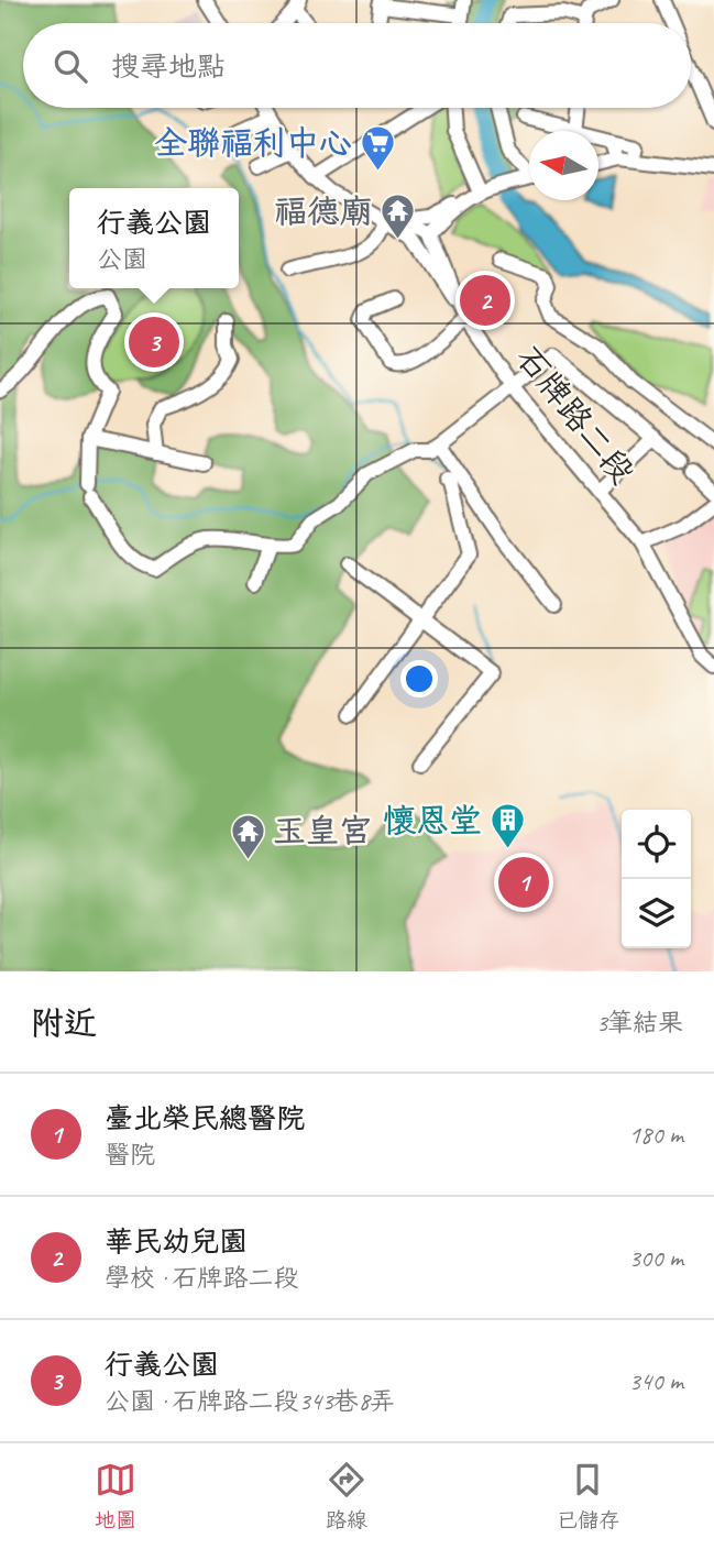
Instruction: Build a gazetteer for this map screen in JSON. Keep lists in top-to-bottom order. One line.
{"streets":{"street":["石牌路二段"]},"places":{"supermarket":["全聯福利中心"],"temple":["福德廟","玉皇宮"],"building":["懷恩堂"]},"north":"left","page":{"search":"搜尋地點","popup":["行義公園","公園"],"pins":["2","3","1"],"heading":["附近","3筆結果"],"list":[{"mark":"1","name":"臺北榮民總醫院","note":"醫院","value":"180 m"},{"mark":"2","name":"華民幼兒園","note":"學校 · 石牌路二段","value":"300 m"},{"mark":"3","name":"行義公園","note":"公園 · 石牌路二段343巷8弄","value":"340 m"}],"nav":["地圖","路線","已儲存"]}}
